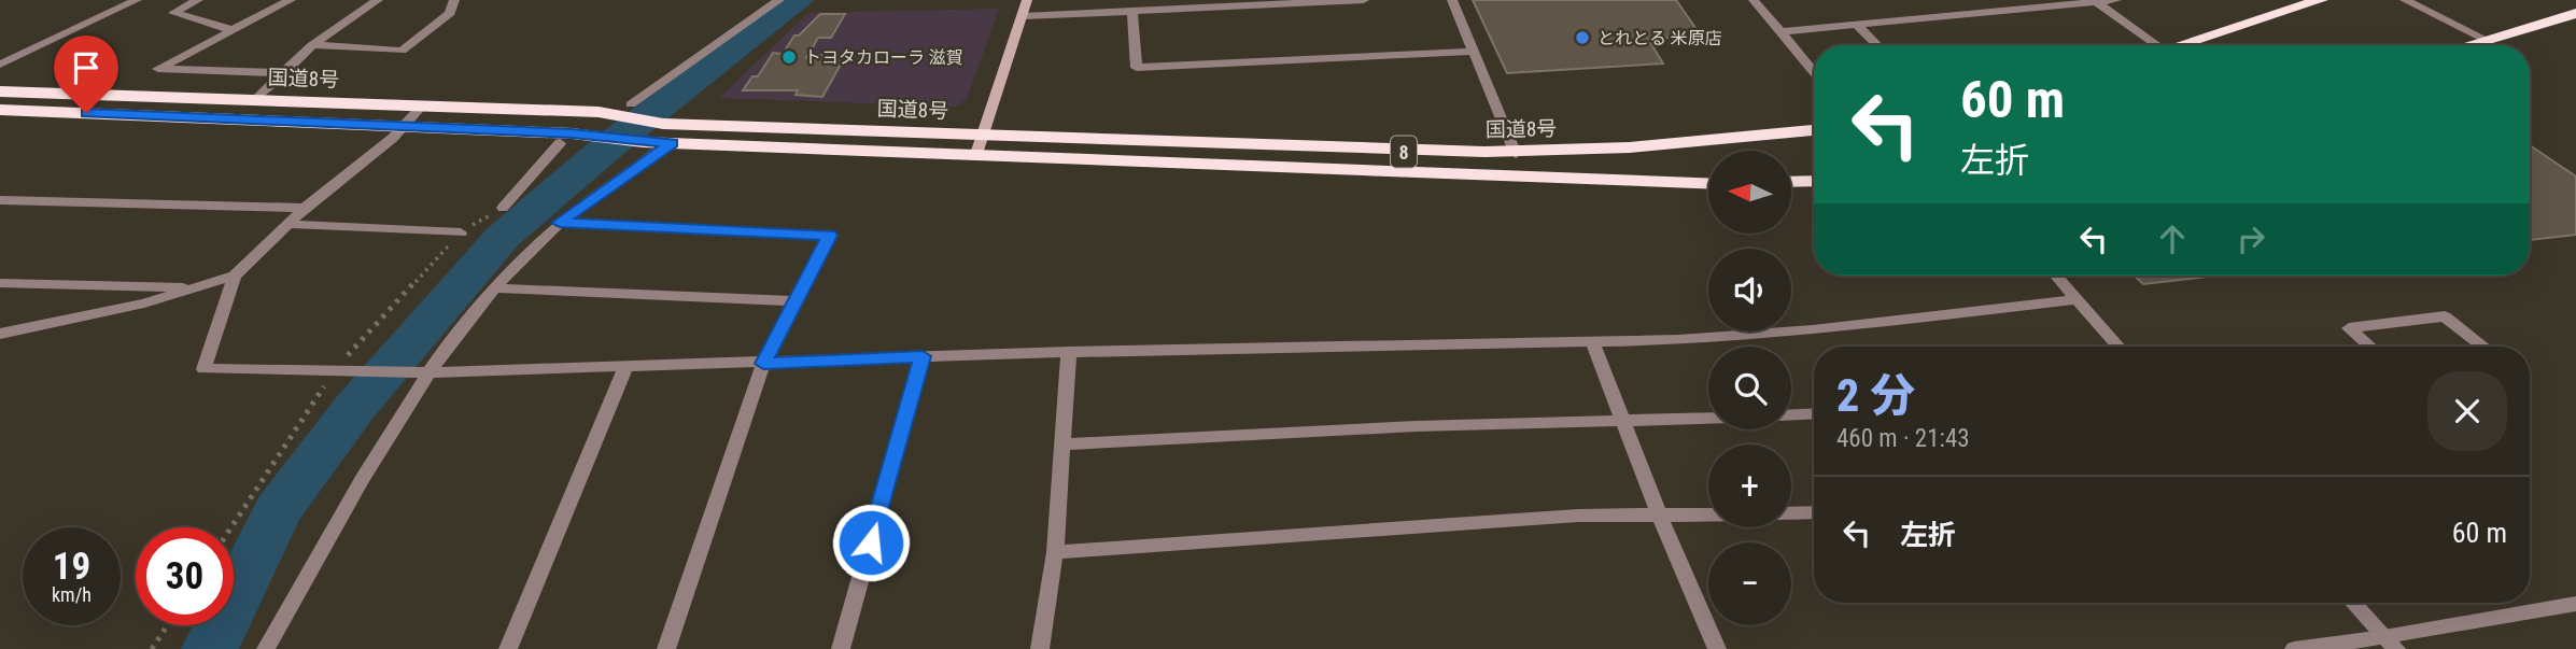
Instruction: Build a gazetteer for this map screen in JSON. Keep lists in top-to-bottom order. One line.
{"streets":{"highway":["国道8号","8"]},"places":["とれとる 米原店","トヨタカローラ 滋賀"],"north":"left","page":{"turn":["60 m","左折"],"map_buttons":["+","−"],"heading":["2 分","460 m · 21:43"],"list":[{"name":"左折","value":"60 m"}],"speed":"19 km/h","limit":"30"}}
